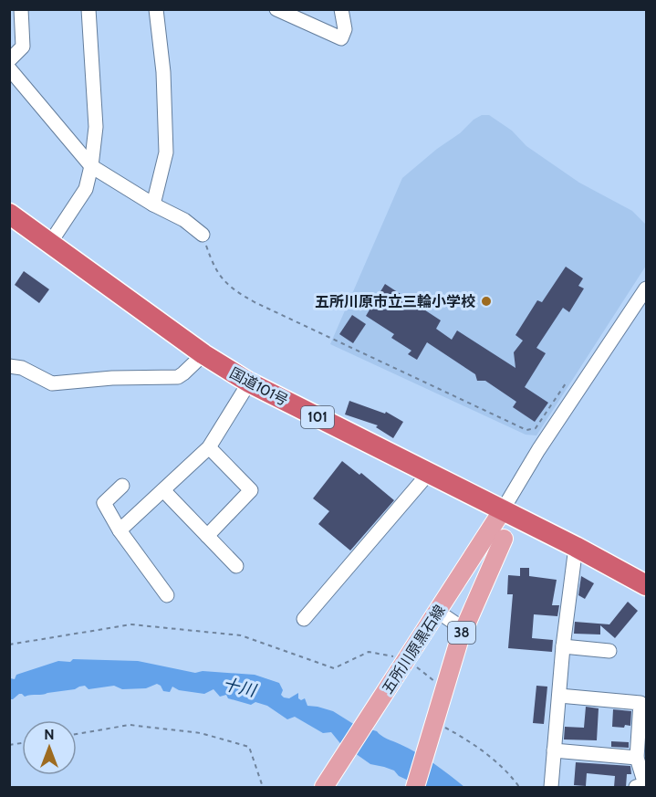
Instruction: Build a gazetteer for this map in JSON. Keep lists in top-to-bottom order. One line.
{"streets":{"highway":["国道101号","101"],"main road":["38","五所川原黒石線"]},"crossings":[["国道101号","五所川原黒石線"]],"water":["十川"],"places":["五所川原市立三輪小学校"],"north":"top"}
